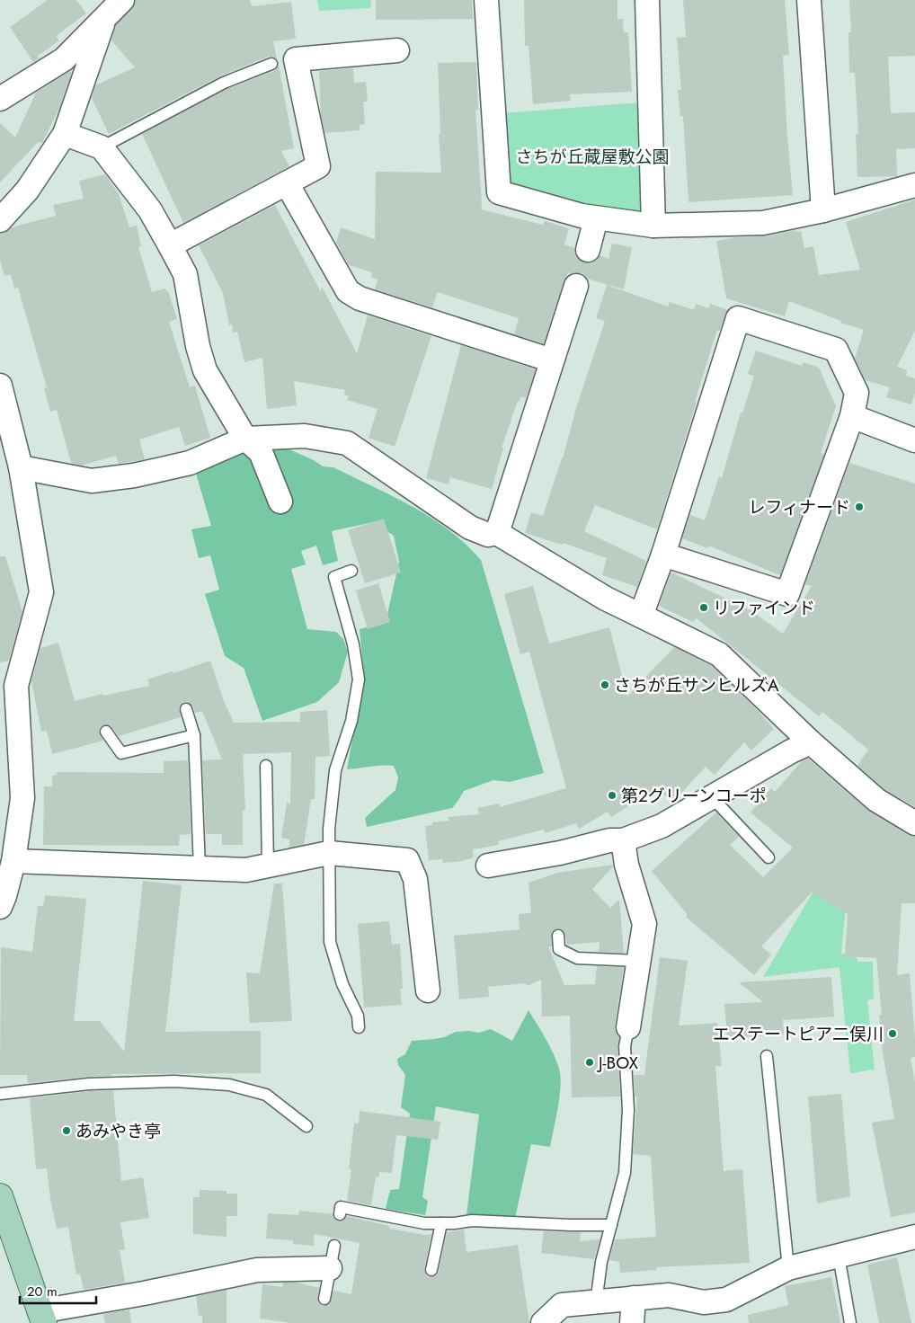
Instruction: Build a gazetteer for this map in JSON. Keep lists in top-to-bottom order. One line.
{"parks":["さちが丘蔵屋敷公園"],"places":["レフィナード","リファインド","さちが丘サンヒルズA","第2グリーンコーポ","エステートピア二俣川","J-BOX","あみやき亭"],"scale_bar":"20 m"}
